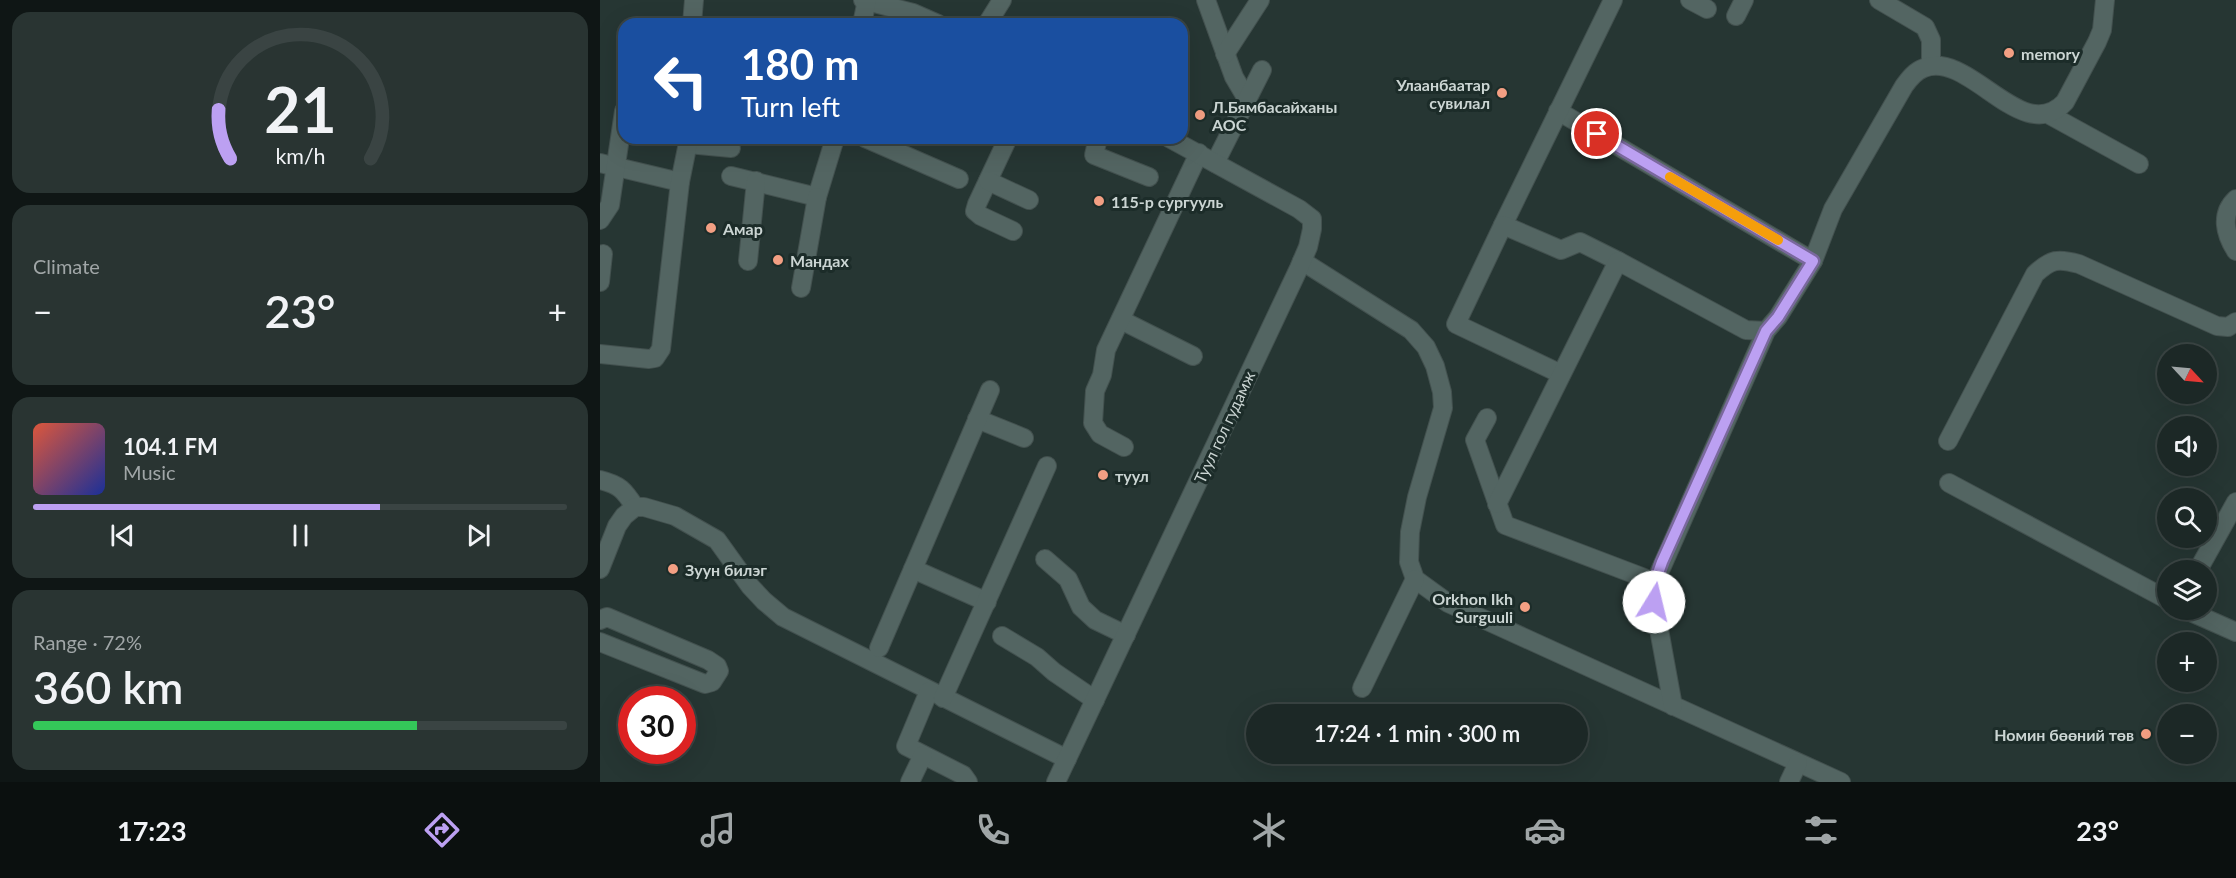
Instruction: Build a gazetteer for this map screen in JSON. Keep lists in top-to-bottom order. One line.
{"streets":{"street":["Туул гол гудамж"]},"places":["memory","Улаанбаатар сувилал","Л.Бямбасайханы АОС","115-р сургууль","Амар","Мандах","туул","Зуун билэг","Orkhon Ikh Surguuli","Номин бөөний төв"],"north":"bottom right","page":{"turn":["180 m","Turn left"],"tile":["Climate",["Range · 72%","360 km"]],"heat":["−","23°","+"],"map_buttons":["+","−"],"song":["104.1 FM","Music"],"limit":"30","trip":"17:24 · 1 min · 300 m","tabs":["17:23","23°"],"gauge":["21","km/h"]}}
